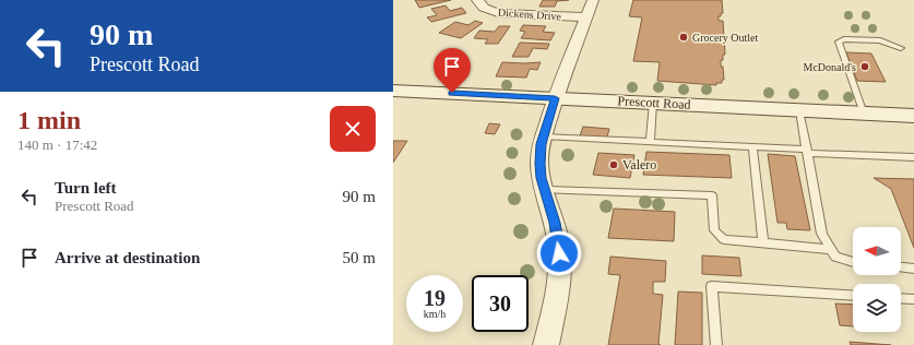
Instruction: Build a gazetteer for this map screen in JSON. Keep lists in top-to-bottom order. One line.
{"streets":{"main road":["Prescott Road"],"street":["Dickens Drive"]},"places":["Grocery Outlet","McDonald's","Valero"],"north":"left","page":{"turn":["90 m","Prescott Road"],"heading":["1 min","140 m · 17:42"],"list":[{"name":"Turn left","note":"Prescott Road","value":"90 m"},{"name":"Arrive at destination","value":"50 m"}],"speed":"19 km/h","limit":"30"}}
